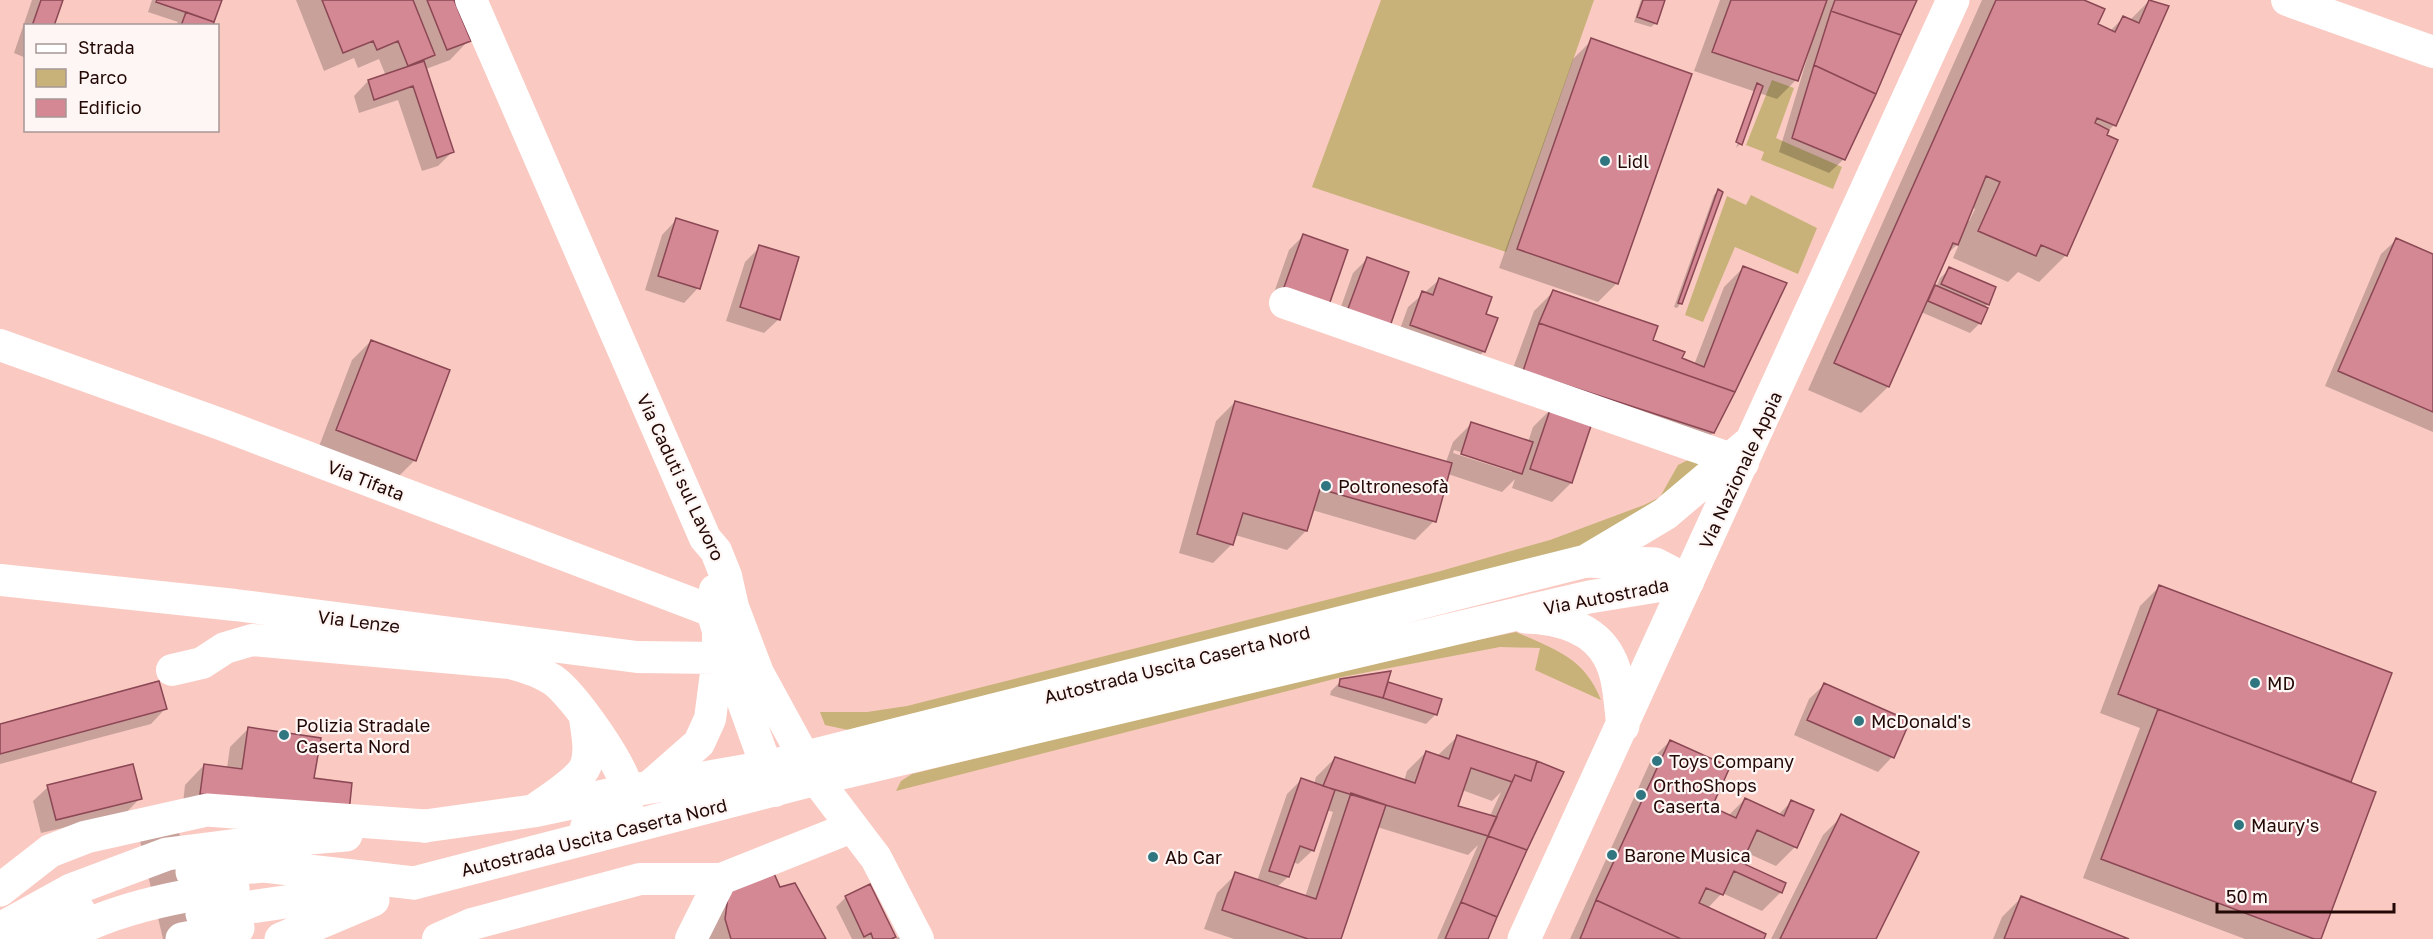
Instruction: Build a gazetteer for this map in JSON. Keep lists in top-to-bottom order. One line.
{"streets":{"main road":["Via Nazionale Appia","Via Autostrada","Autostrada Uscita Caserta Nord"],"street":["Via Caduti sul Lavoro","Via Tifata","Via Lenze"]},"crossings":[["Via Nazionale Appia","Via Autostrada"],["Via Caduti sul Lavoro","Via Tifata"],["Via Caduti sul Lavoro","Via Lenze"],["Via Caduti sul Lavoro","Autostrada Uscita Caserta Nord"],["Via Tifata","Via Lenze"],["Via Tifata","Autostrada Uscita Caserta Nord"],["Via Autostrada","Autostrada Uscita Caserta Nord"],["Via Lenze","Autostrada Uscita Caserta Nord"]],"places":["Lidl","Poltronesofà","MD","McDonald's","Polizia Stradale Caserta Nord","Toys Company","OrthoShops Caserta","Maury's","Barone Musica","Ab Car"],"legend":["Strada","Parco","Edificio"],"scale_bar":"50 m"}
